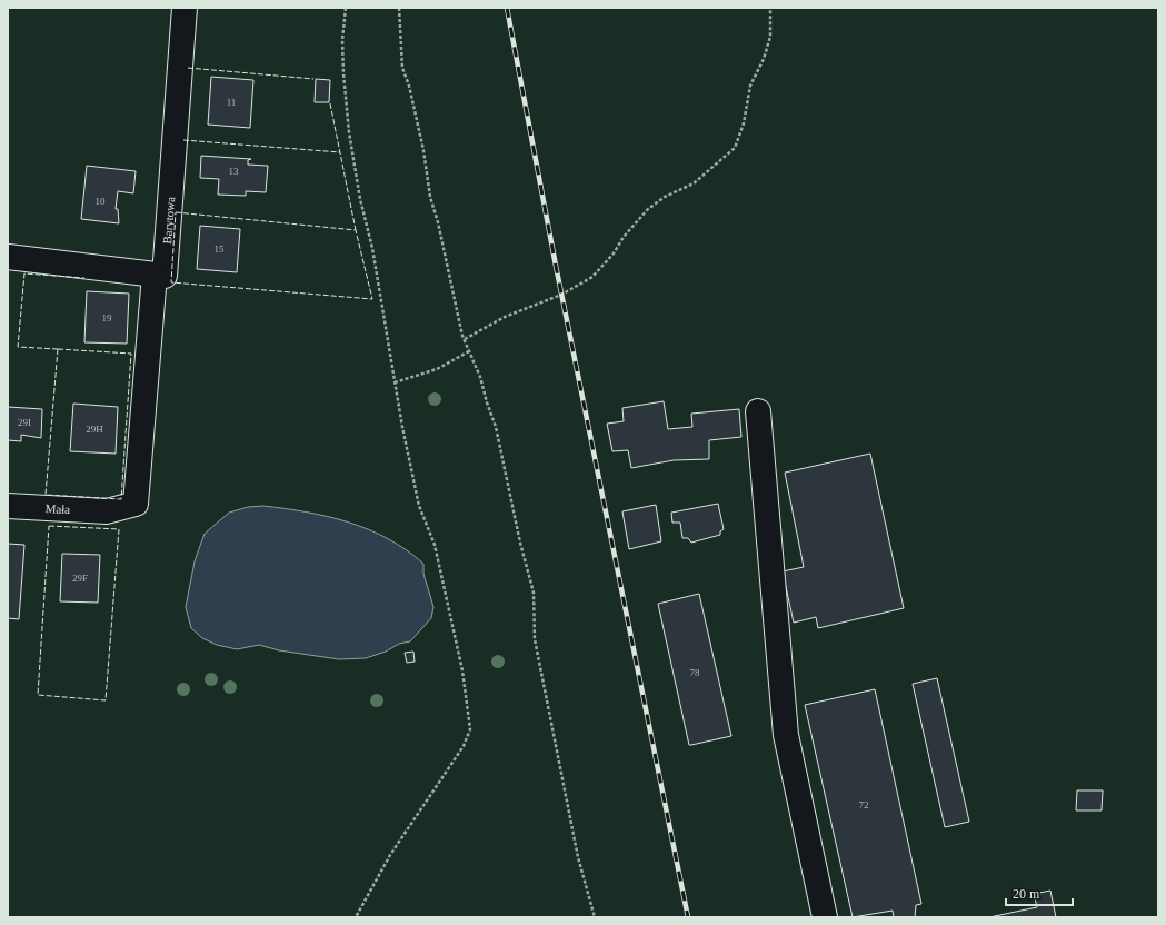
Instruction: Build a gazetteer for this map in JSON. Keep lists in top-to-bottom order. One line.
{"streets":{"street":["Barytowa","Mała"]},"crossings":[["Barytowa","Mała"]],"house_numbers":["11","13","10","15","19","29I","29H","29F","78","72"],"scale_bar":"20 m"}
